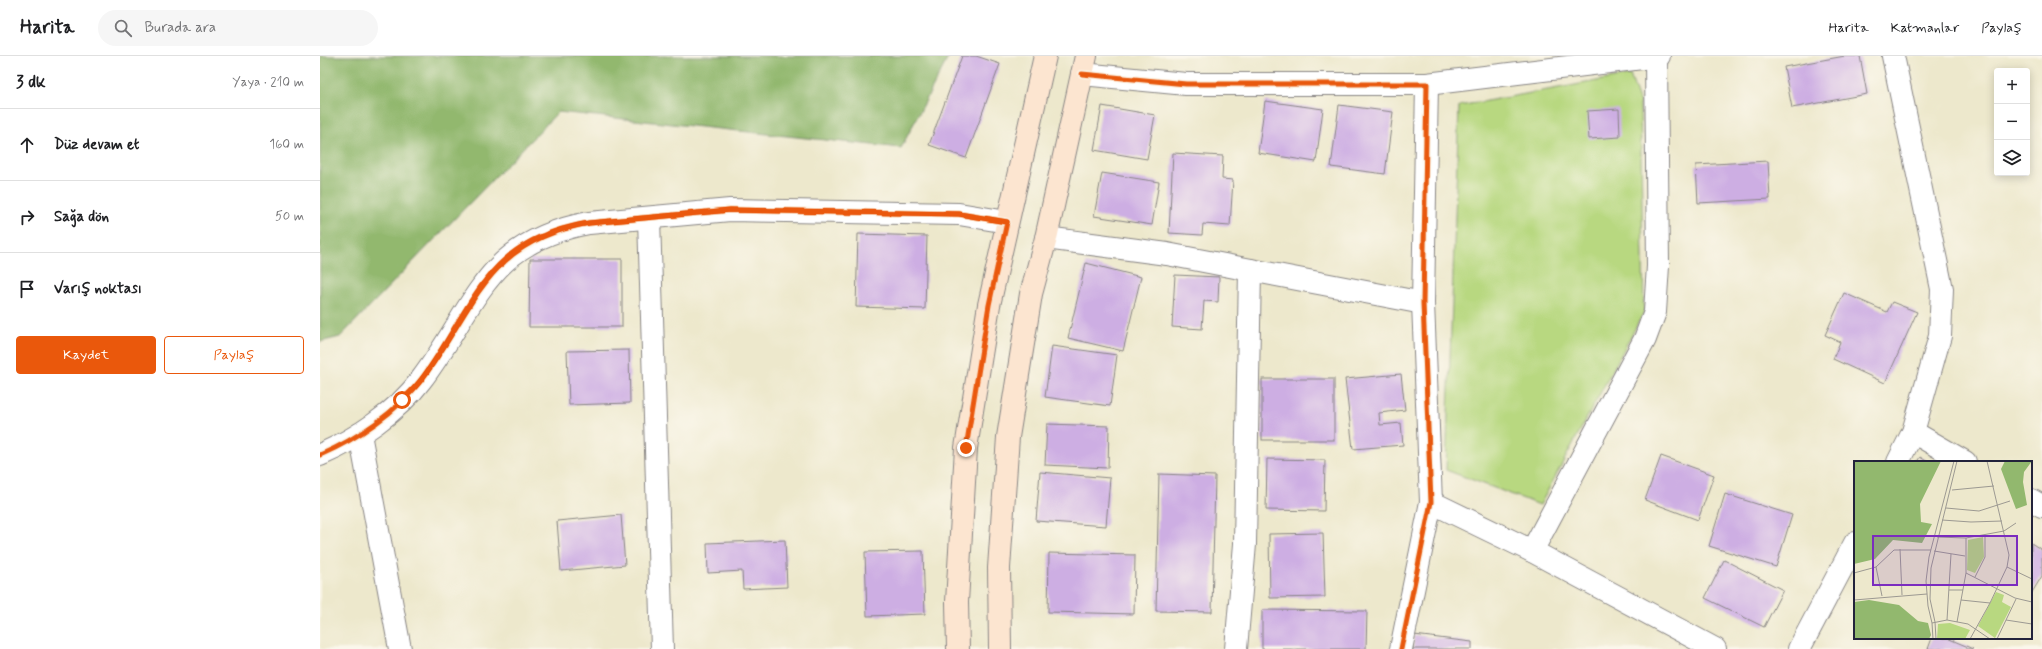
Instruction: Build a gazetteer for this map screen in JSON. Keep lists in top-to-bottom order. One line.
{"page":{"header":"Harita","search":"Burada ara","nav":["Harita","Katmanlar","Paylaş"],"heading":["3 dk","Yaya · 210 m"],"map_buttons":["+","−"],"list":[["Düz devam et","160 m"],["Sağa dön","50 m"],"Varış noktası"],"buttons":["Kaydet","Paylaş"]}}
